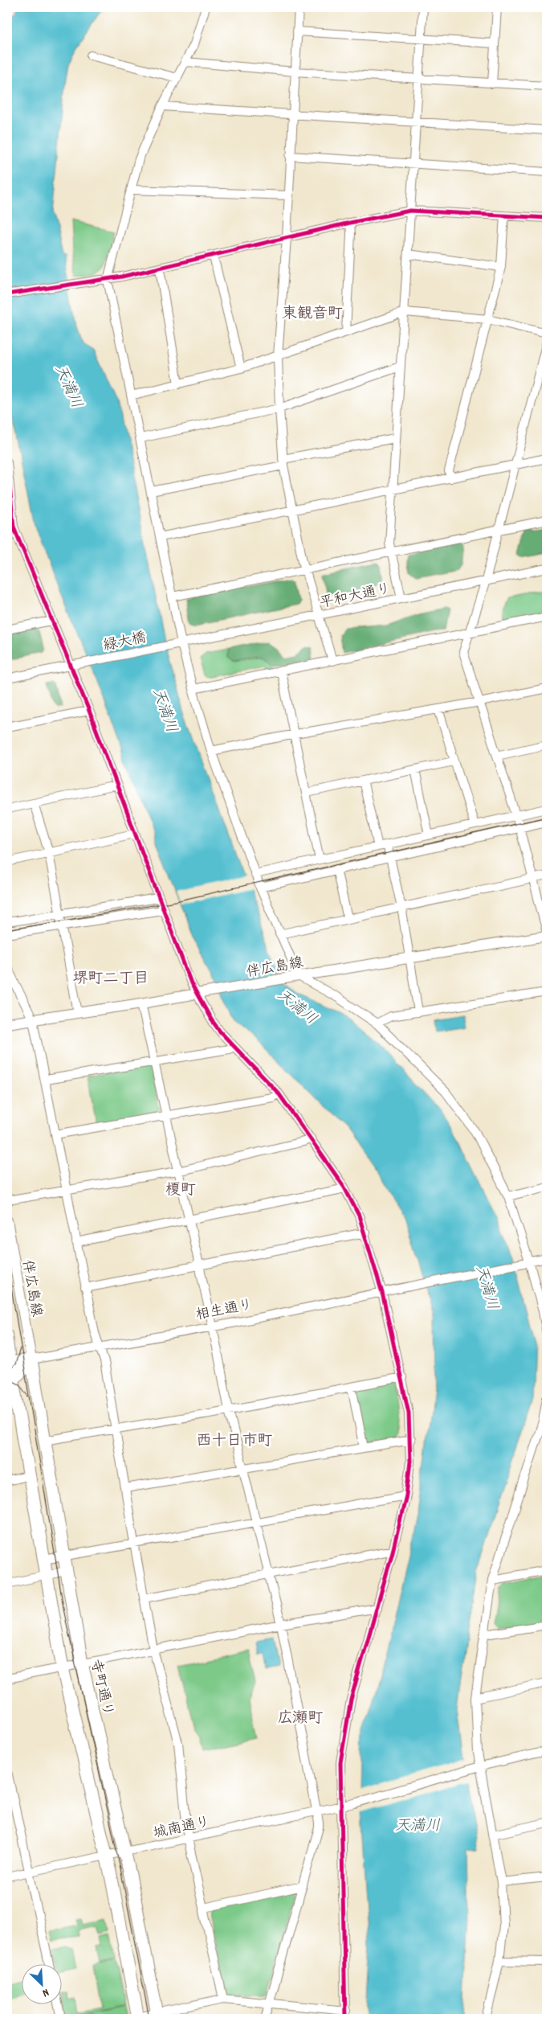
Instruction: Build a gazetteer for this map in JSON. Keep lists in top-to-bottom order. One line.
{"streets":{"highway":["相生通り","寺町通り"],"main road":["伴広島線"],"street":["平和大通り","緑大橋","城南通り"]},"crossings":[["平和大通り","緑大橋"],["伴広島線","相生通り"],["伴広島線","寺町通り"],["相生通り","寺町通り"],["寺町通り","城南通り"]],"districts":["東観音町","堺町二丁目","榎町","西十日市町","広瀬町"],"water":["天満川"],"north":"bottom right"}
